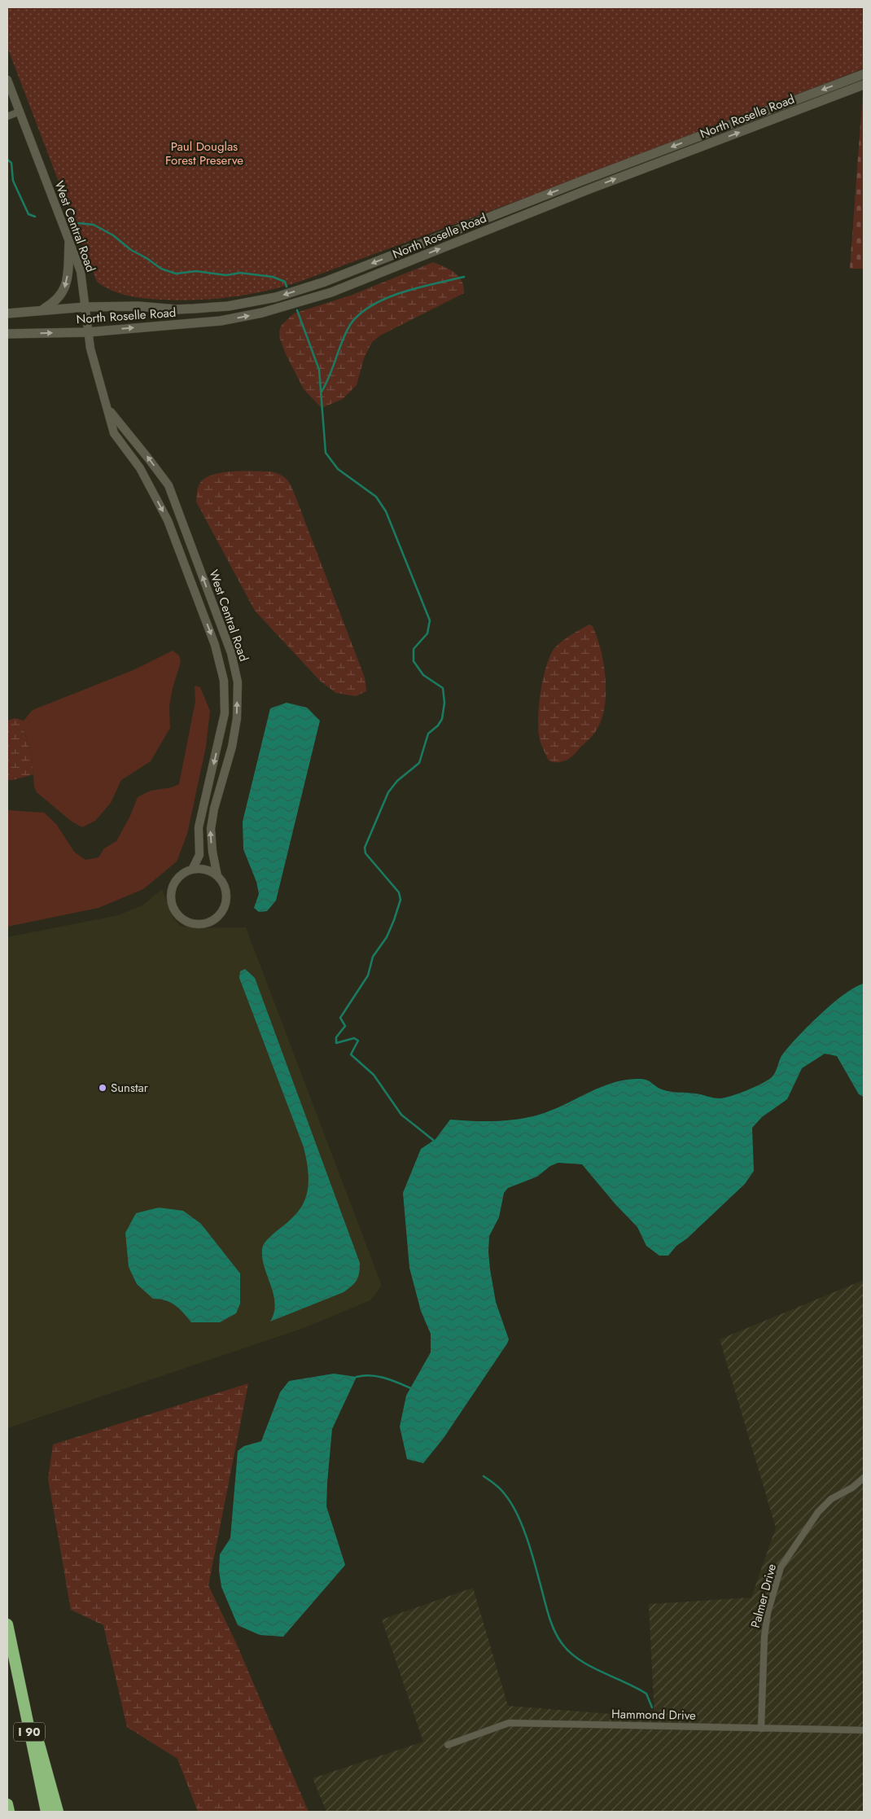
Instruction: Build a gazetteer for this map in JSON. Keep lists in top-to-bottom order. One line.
{"streets":{"highway":["I 90"],"main road":["North Roselle Road"],"street":["West Central Road","Palmer Drive","Hammond Drive"]},"crossings":[["North Roselle Road","West Central Road"],["Palmer Drive","Hammond Drive"]],"parks":["Paul Douglas Forest Preserve"],"places":["Sunstar"]}
